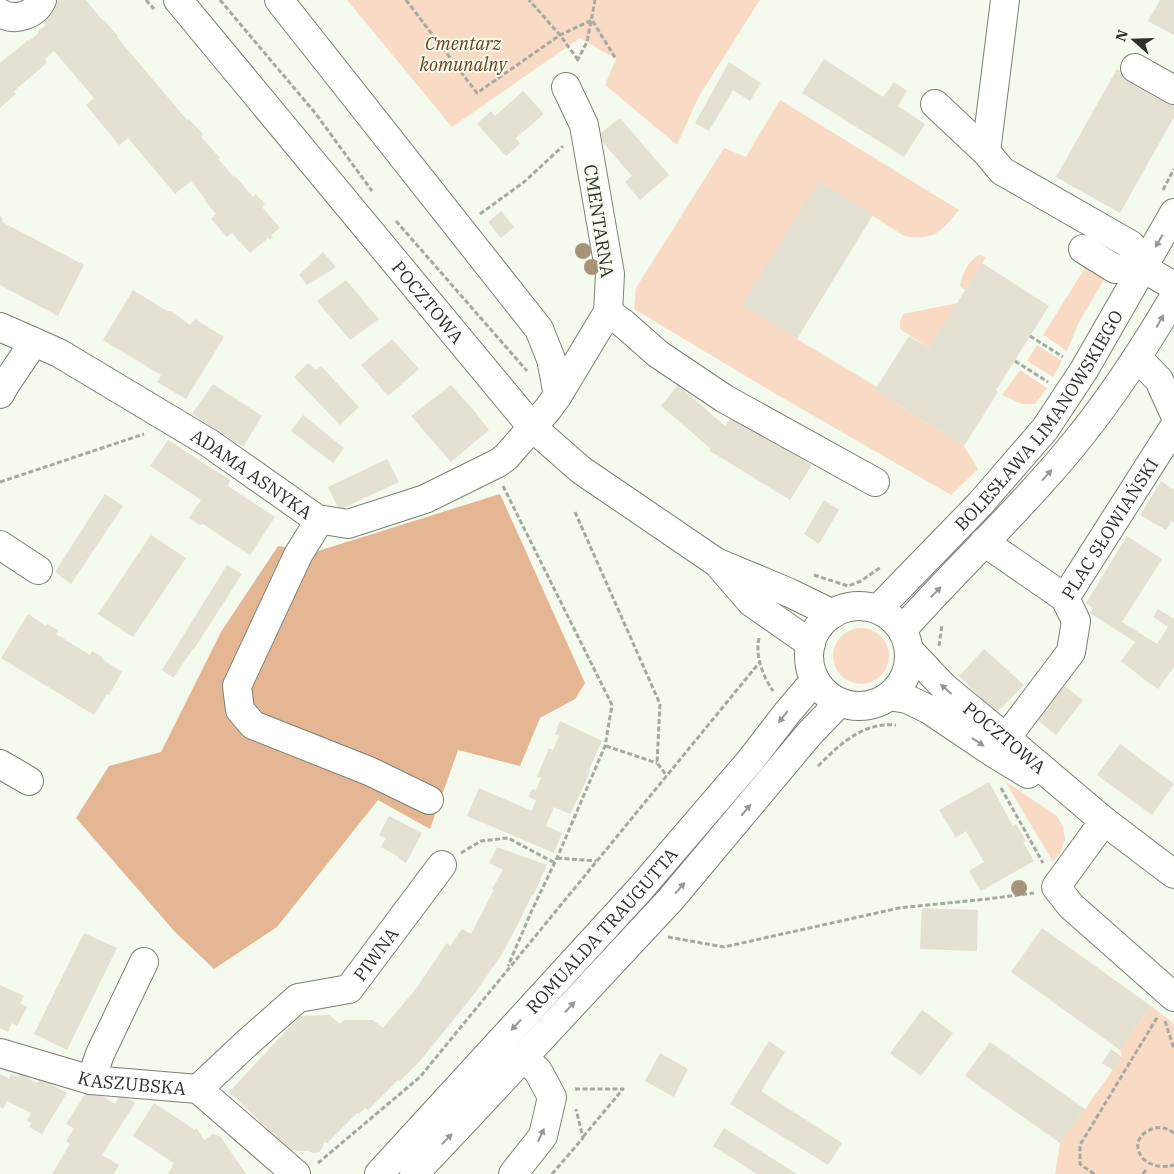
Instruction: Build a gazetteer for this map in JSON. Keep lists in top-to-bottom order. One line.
{"streets":{"main road":["CMENTARNA","POCZTOWA","BOLESŁAWA LIMANOWSKIEGO","ADAMA ASNYKA","PLAC SŁOWIAŃSKI","ROMUALDA TRAUGUTTA","PIWNA","KASZUBSKA"]},"crossings":[["CMENTARNA","POCZTOWA"],["CMENTARNA","ADAMA ASNYKA"],["POCZTOWA","BOLESŁAWA LIMANOWSKIEGO"],["POCZTOWA","ADAMA ASNYKA"],["POCZTOWA","PLAC SŁOWIAŃSKI"],["POCZTOWA","ROMUALDA TRAUGUTTA"],["BOLESŁAWA LIMANOWSKIEGO","PLAC SŁOWIAŃSKI"],["BOLESŁAWA LIMANOWSKIEGO","ROMUALDA TRAUGUTTA"],["PIWNA","KASZUBSKA"]],"parks":["Cmentarz komunalny"],"north":"left"}
